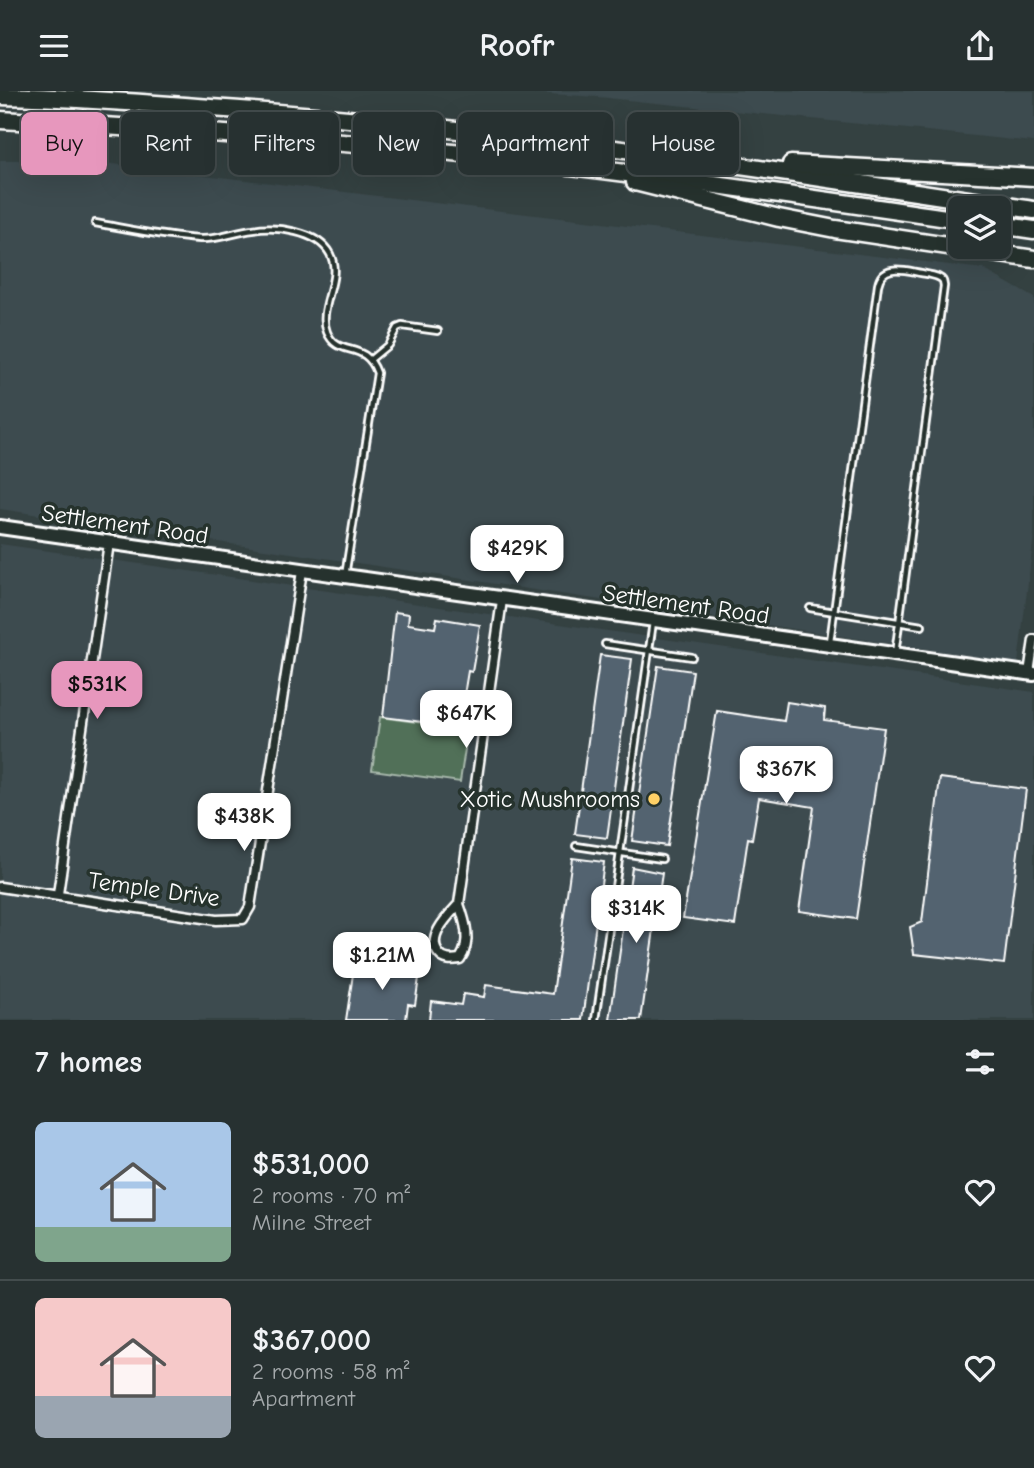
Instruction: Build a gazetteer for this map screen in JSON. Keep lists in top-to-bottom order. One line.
{"streets":{"main road":["Settlement Road"],"street":["Temple Drive"]},"crossings":[["Settlement Road","Temple Drive"]],"places":["Xotic Mushrooms"],"page":{"header":"Roofr","chip":["Buy","Rent","Filters","New","Apartment","House"],"price":["$429K","$531K","$647K","$367K","$438K","$314K","$1.21M"],"heading":"7 homes","list":[{"name":"$531,000","note":"2 rooms · 70 m² · Milne Street"},{"name":"$367,000","note":"2 rooms · 58 m² · Apartment"}]}}
